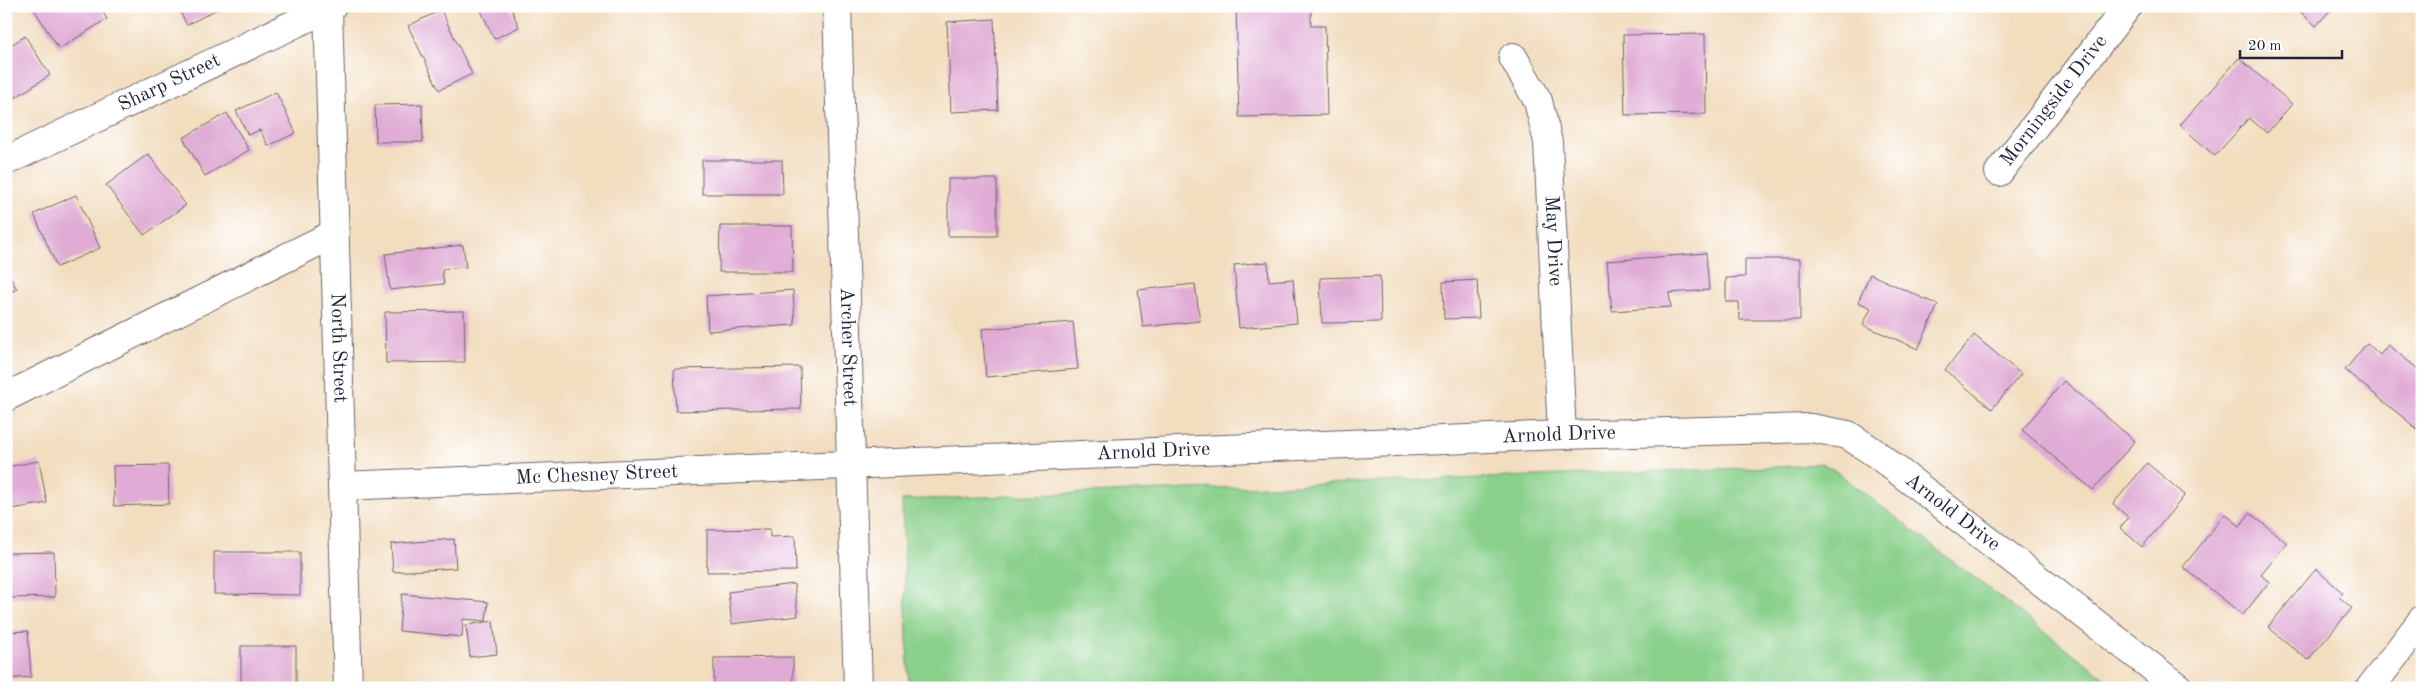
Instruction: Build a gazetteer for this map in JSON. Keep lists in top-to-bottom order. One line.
{"streets":{"street":["Sharp Street","Morningside Drive","May Drive","Archer Street","North Street","Arnold Drive","Mc Chesney Street"]},"crossings":[["Sharp Street","North Street"],["May Drive","Arnold Drive"],["Archer Street","Arnold Drive"],["Archer Street","Mc Chesney Street"],["North Street","Mc Chesney Street"],["Arnold Drive","Mc Chesney Street"]],"scale_bar":"20 m"}
